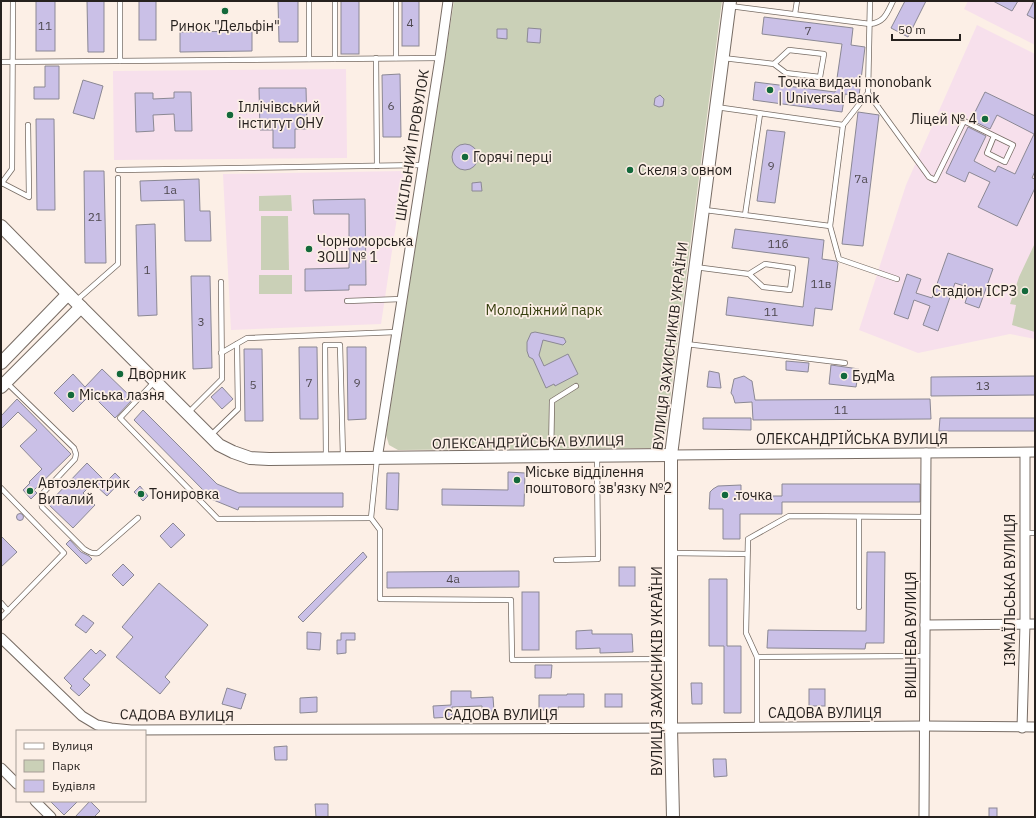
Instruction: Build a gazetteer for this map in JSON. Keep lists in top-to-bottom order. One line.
{"streets":{"main road":["ВУЛИЦЯ ЗАХИСНИКІВ УКРАЇНИ","ОЛЕКСАНДРІЙСЬКА ВУЛИЦЯ"],"street":["ШКІЛЬНИЙ ПРОВУЛОК","ІЗМАЇЛЬСЬКА ВУЛИЦЯ","ВИШНЕВА ВУЛИЦЯ","САДОВА ВУЛИЦЯ"]},"crossings":[["ШКІЛЬНИЙ ПРОВУЛОК","ОЛЕКСАНДРІЙСЬКА ВУЛИЦЯ"],["ВУЛИЦЯ ЗАХИСНИКІВ УКРАЇНИ","ОЛЕКСАНДРІЙСЬКА ВУЛИЦЯ"],["ВУЛИЦЯ ЗАХИСНИКІВ УКРАЇНИ","САДОВА ВУЛИЦЯ"],["ОЛЕКСАНДРІЙСЬКА ВУЛИЦЯ","ІЗМАЇЛЬСЬКА ВУЛИЦЯ"],["ОЛЕКСАНДРІЙСЬКА ВУЛИЦЯ","ВИШНЕВА ВУЛИЦЯ"],["ІЗМАЇЛЬСЬКА ВУЛИЦЯ","САДОВА ВУЛИЦЯ"],["ВИШНЕВА ВУЛИЦЯ","САДОВА ВУЛИЦЯ"]],"parks":["Молодіжний парк"],"places":["Ринок \"Дельфін\"","Точка видачі monobank | Universal Bank","Іллічівський інститут ОНУ","Ліцей № 4","Горячі перці","Скеля з овном","Чорноморська ЗОШ № 1","Стадіон ІСРЗ","Дворник","БудМа","Міська лазня","Міське відділення поштового зв'язку №2","Автоэлектрик Виталий","Тонировка",".точка"],"house_numbers":["4","11","7","6","9","7а","1а","21","11б","1","11в","11","3","7","9","5","13","11","4а"],"legend":["Вулиця","Парк","Будівля"],"scale_bar":"50 m"}
